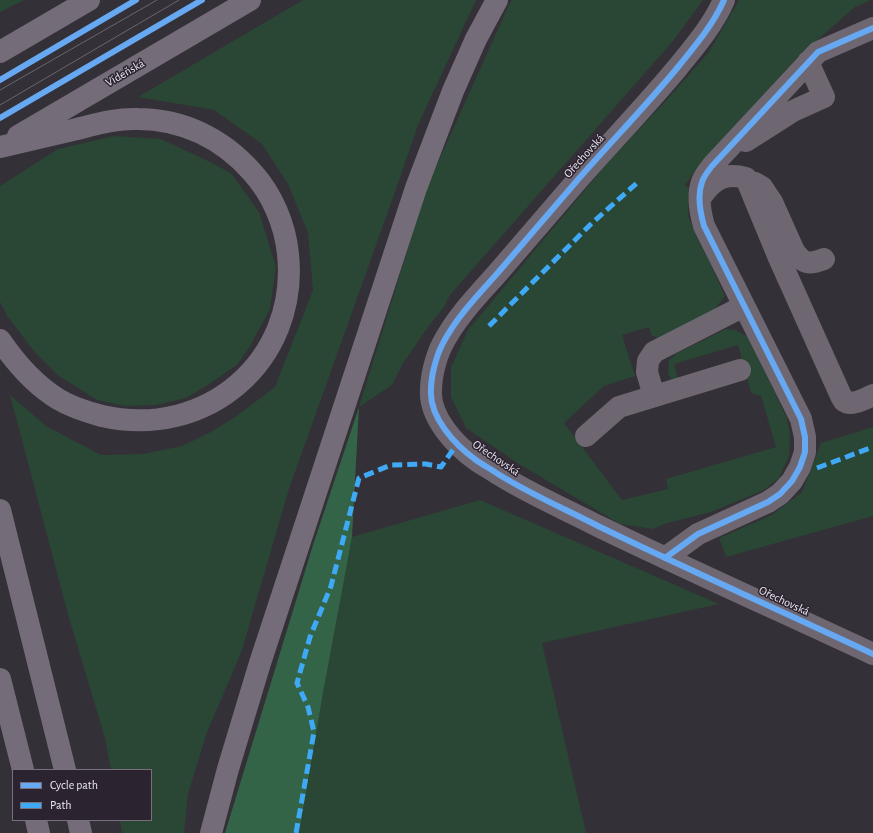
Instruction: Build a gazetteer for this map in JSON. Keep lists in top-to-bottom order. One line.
{"streets":{"highway":["Vídeňská"],"street":["Ořechovská"]},"legend":["Cycle path","Path"]}
